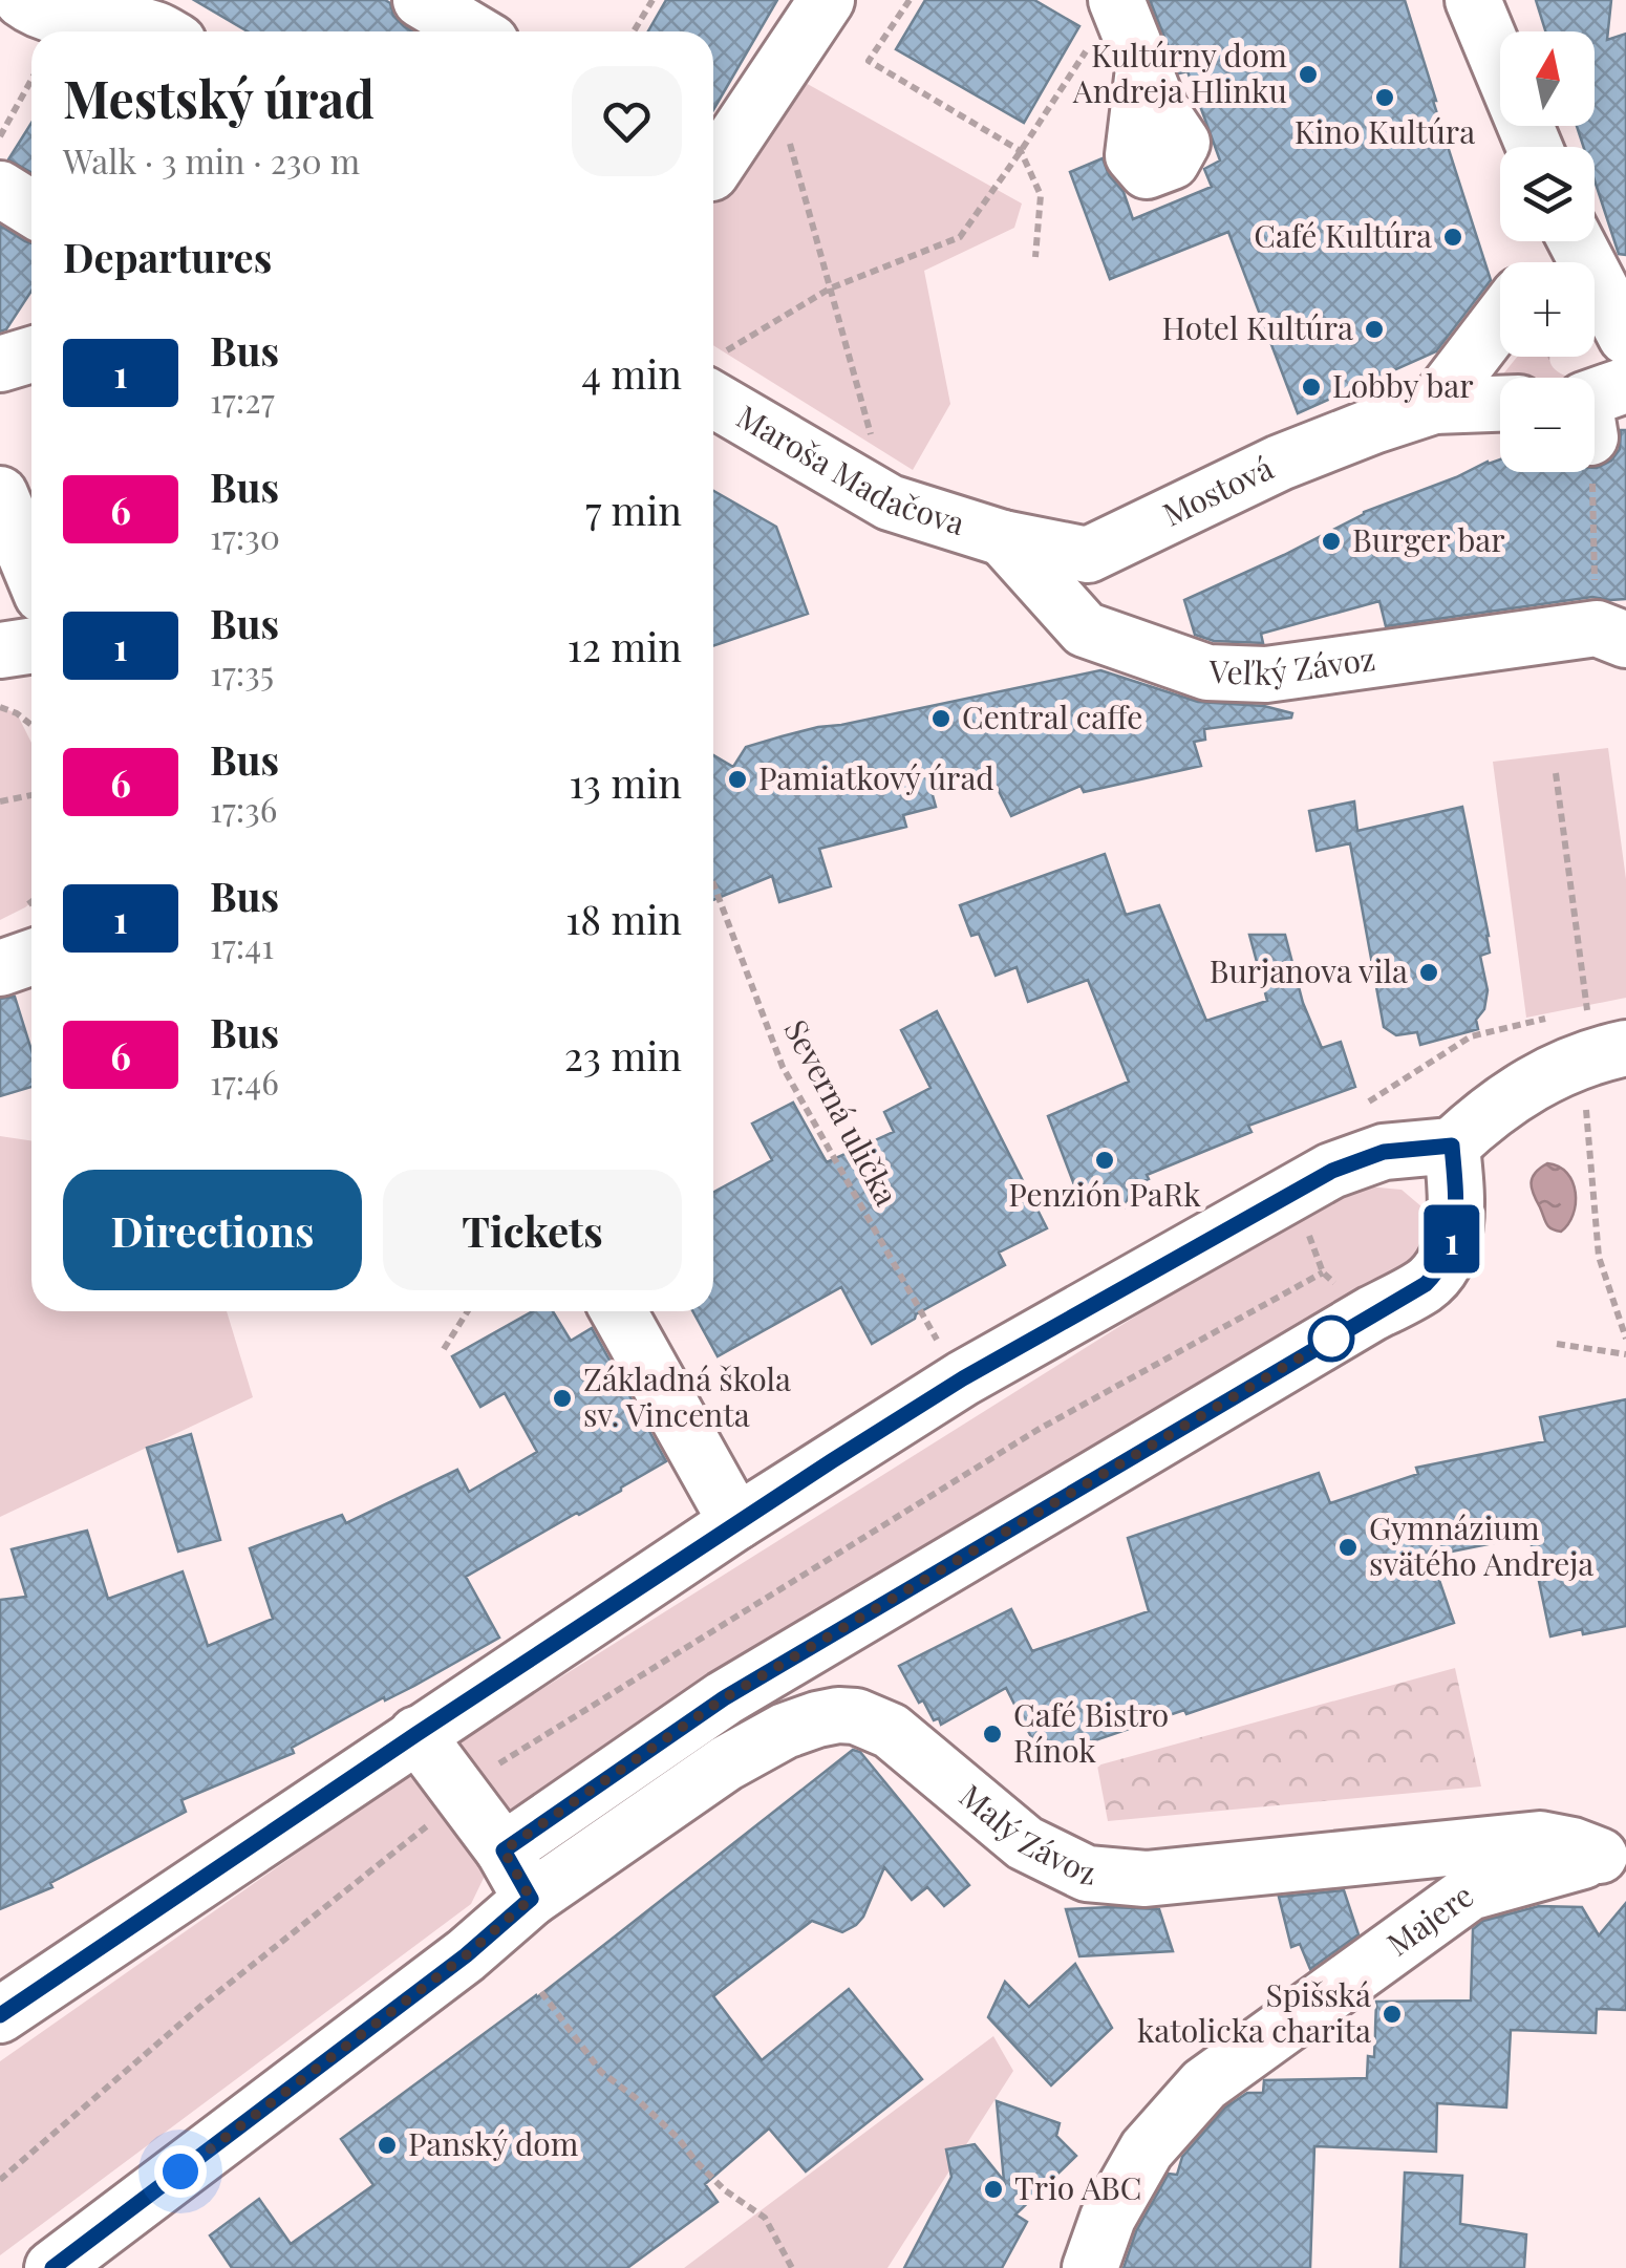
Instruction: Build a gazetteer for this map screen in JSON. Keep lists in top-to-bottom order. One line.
{"streets":{"street":["Maroša Madačova","Mostová","Veľký Závoz","Malý Závoz","Majere"],"path":["Severná ulička"]},"crossings":[["Maroša Madačova","Mostová"],["Maroša Madačova","Veľký Závoz"],["Mostová","Veľký Závoz"],["Malý Závoz","Majere"]],"places":["Kultúrny dom Andreja Hlinku","Kino Kultúra","Café Kultúra","Hotel Kultúra","Lobby bar","Burger bar","Central caffe","Pamiatkový úrad","Burjanova vila","Penzión PaRk","Základná škola sv. Vincenta","Gymnázium svätého Andreja","Café Bistro Rínok","Spišská katolicka charita","Panský dom","Trio ABC"],"lines":["bus line 1"],"north":"top","page":{"on_map":"1","map_buttons":["+","−"],"heading":[["Mestský úrad","Walk · 3 min · 230 m"],"Departures"],"list":[{"mark":"1","name":"Bus","note":"17:27","value":"4 min"},{"mark":"6","name":"Bus","note":"17:30","value":"7 min"},{"mark":"1","name":"Bus","note":"17:35","value":"12 min"},{"mark":"6","name":"Bus","note":"17:36","value":"13 min"},{"mark":"1","name":"Bus","note":"17:41","value":"18 min"},{"mark":"6","name":"Bus","note":"17:46","value":"23 min"}],"buttons":["Directions","Tickets"]}}
